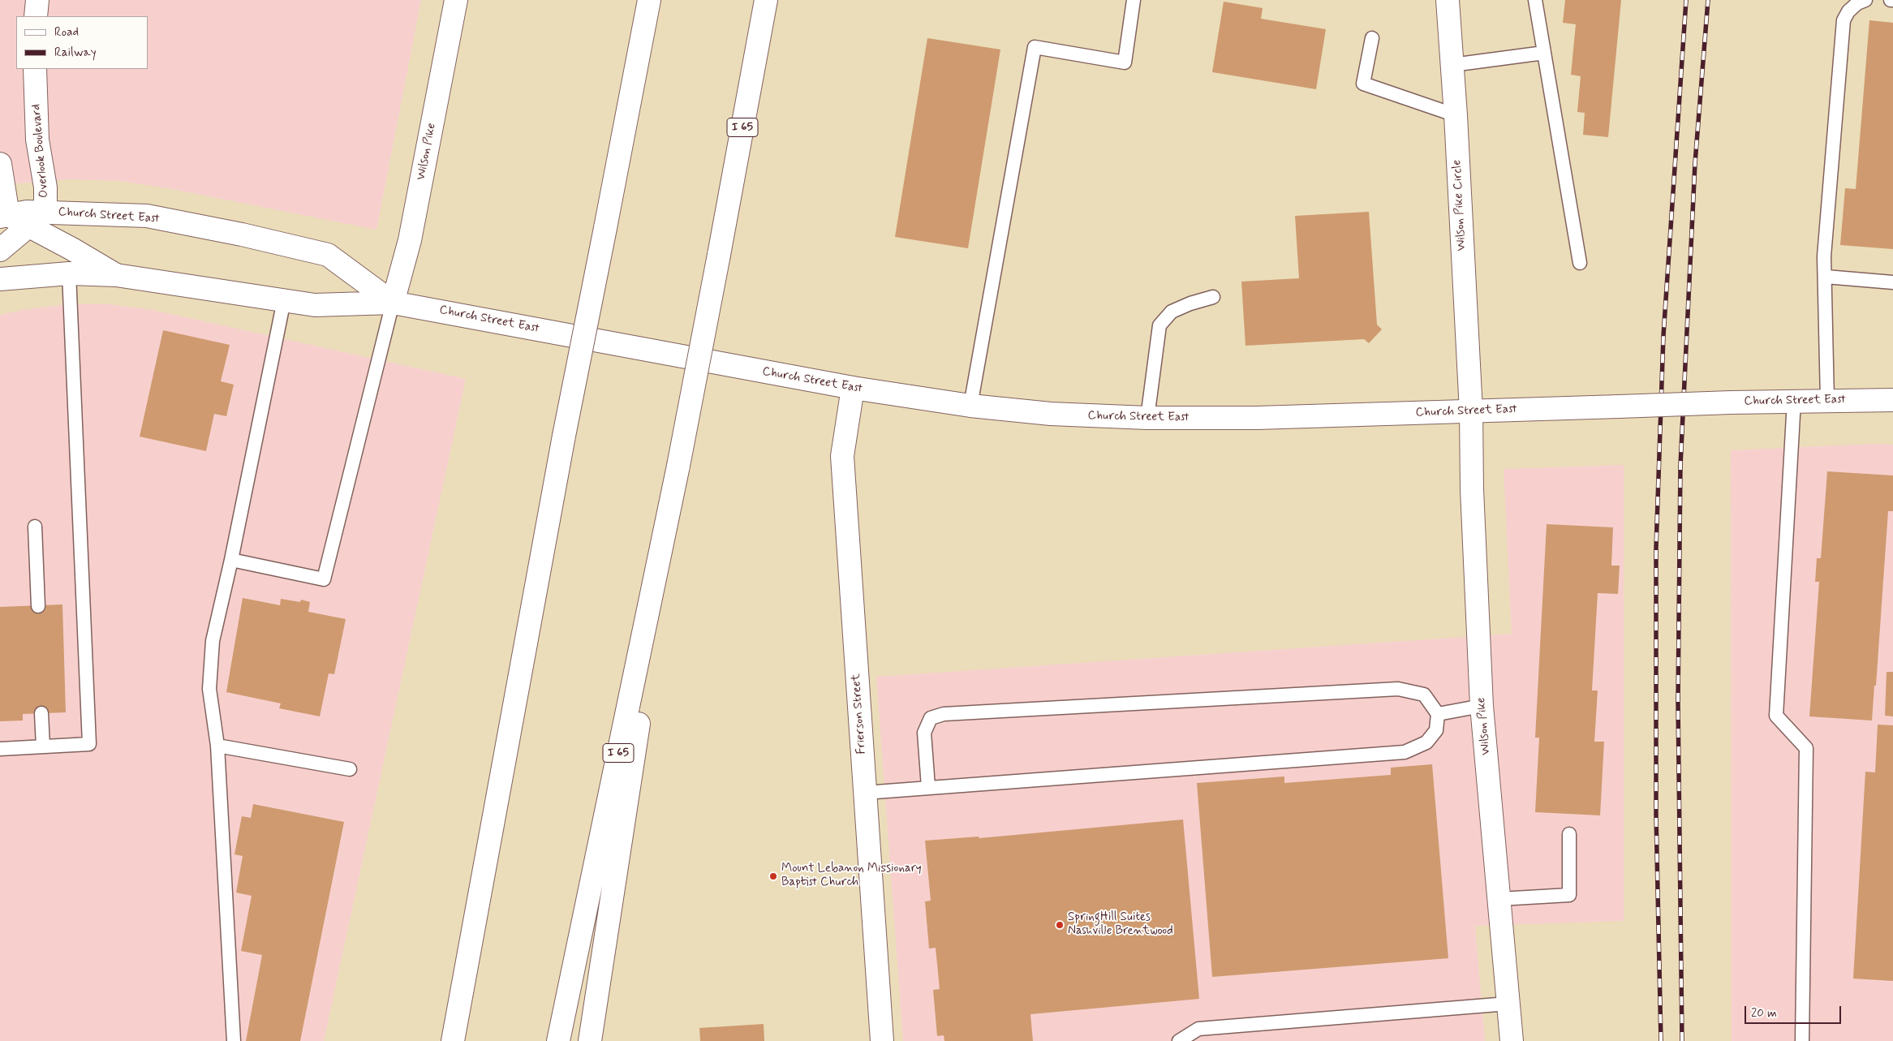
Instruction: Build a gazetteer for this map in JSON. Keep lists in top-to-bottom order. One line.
{"streets":{"main road":["I 65","Overlook Boulevard","Wilson Pike","Wilson Pike Circle","Church Street East","Frierson Street"]},"crossings":[["Overlook Boulevard","Church Street East"],["Wilson Pike","Wilson Pike Circle"],["Wilson Pike","Church Street East"],["Wilson Pike Circle","Church Street East"],["Church Street East","Frierson Street"]],"places":["Mount Lebanon Missionary Baptist Church","SpringHill Suites Nashville Brentwood"],"legend":["Road","Railway"],"scale_bar":"20 m"}
